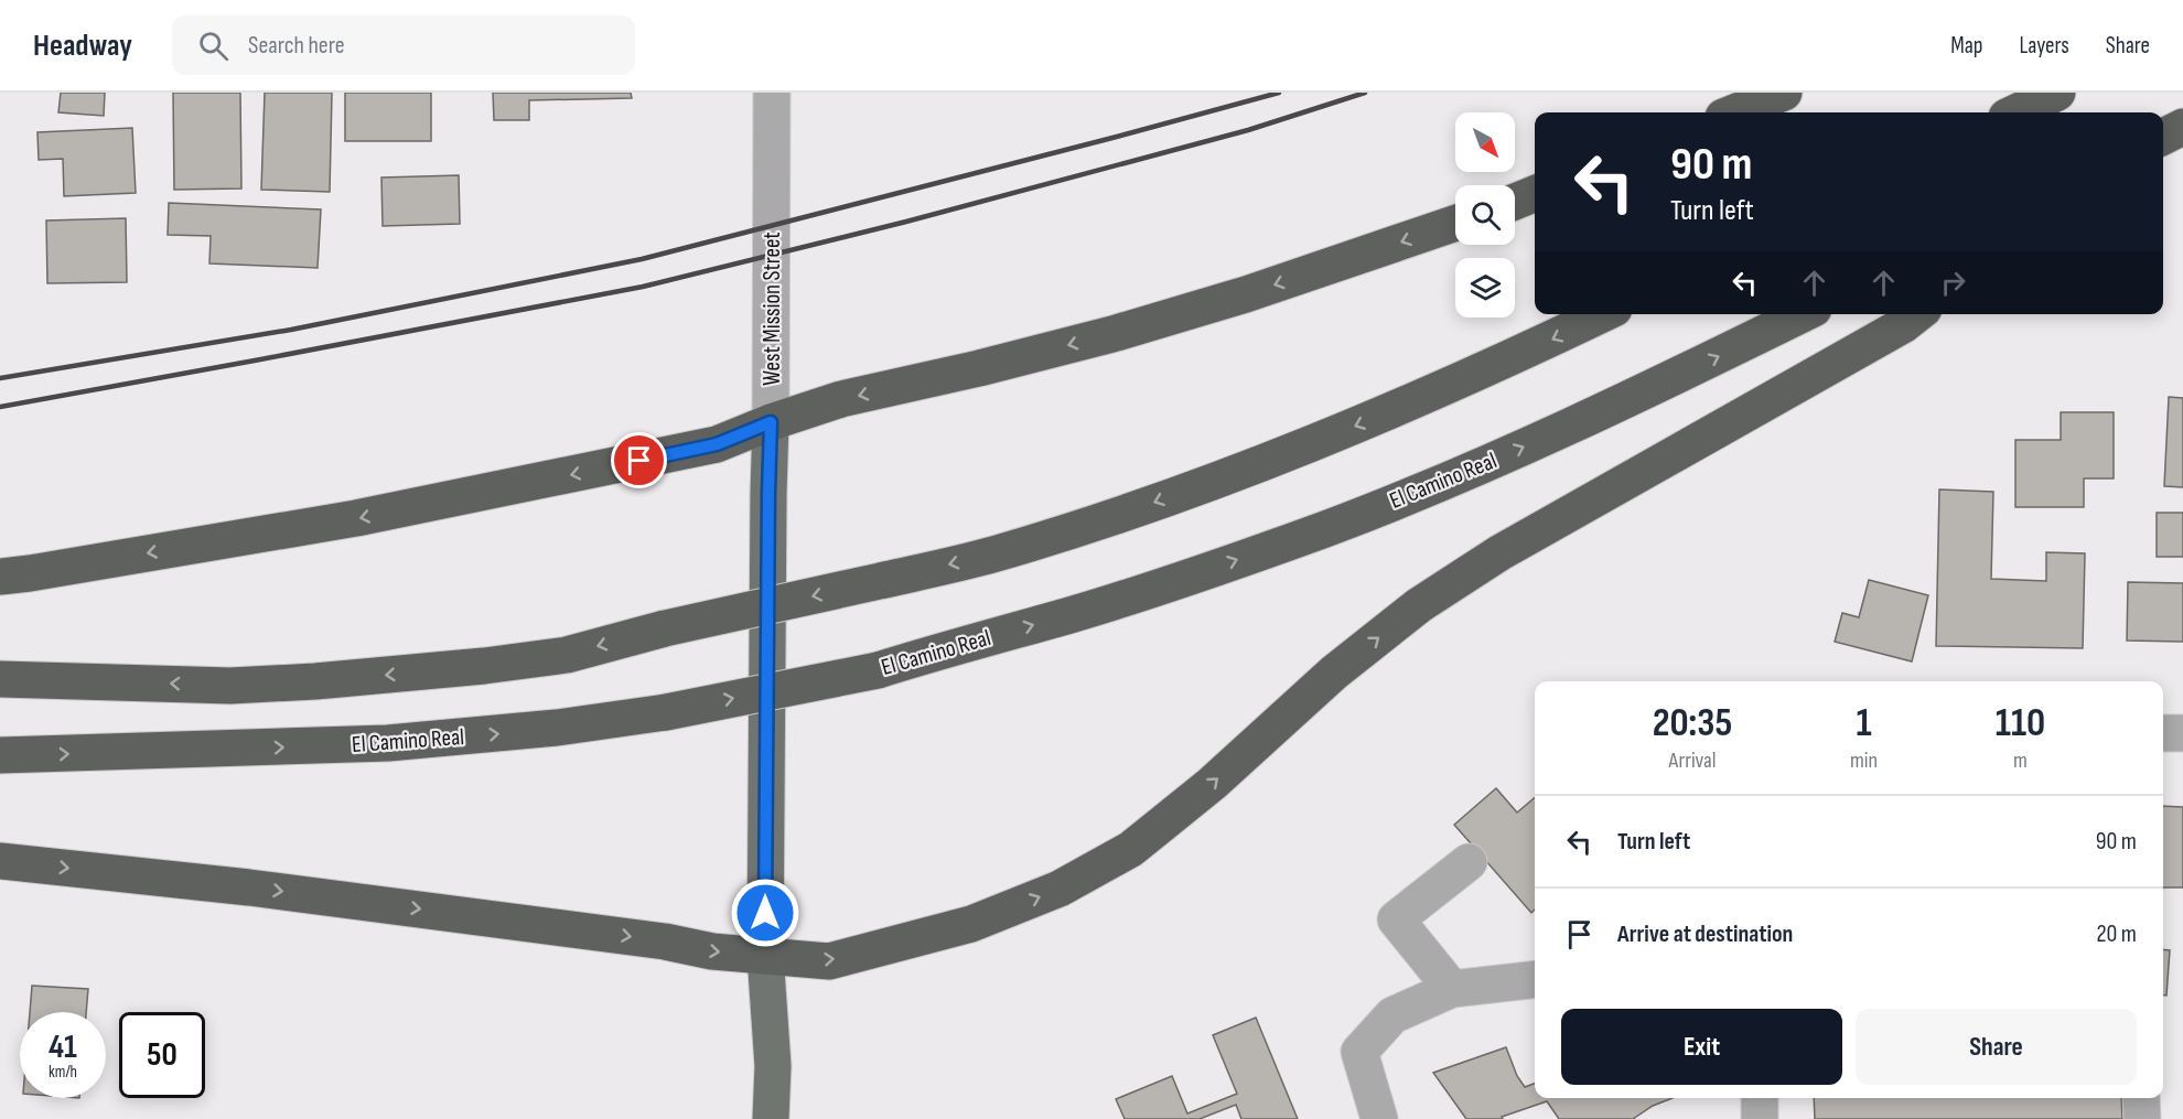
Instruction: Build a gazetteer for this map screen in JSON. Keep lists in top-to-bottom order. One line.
{"streets":{"highway":["El Camino Real"],"main road":["West Mission Street"]},"north":"bottom right","page":{"header":"Headway","search":"Search here","nav":["Map","Layers","Share"],"turn":["90 m","Turn left"],"eta":["20:35","Arrival","1","min","110","m"],"list":[{"name":"Turn left","value":"90 m"},{"name":"Arrive at destination","value":"20 m"}],"buttons":["Exit","Share"],"speed":"41 km/h","limit":"50"}}
